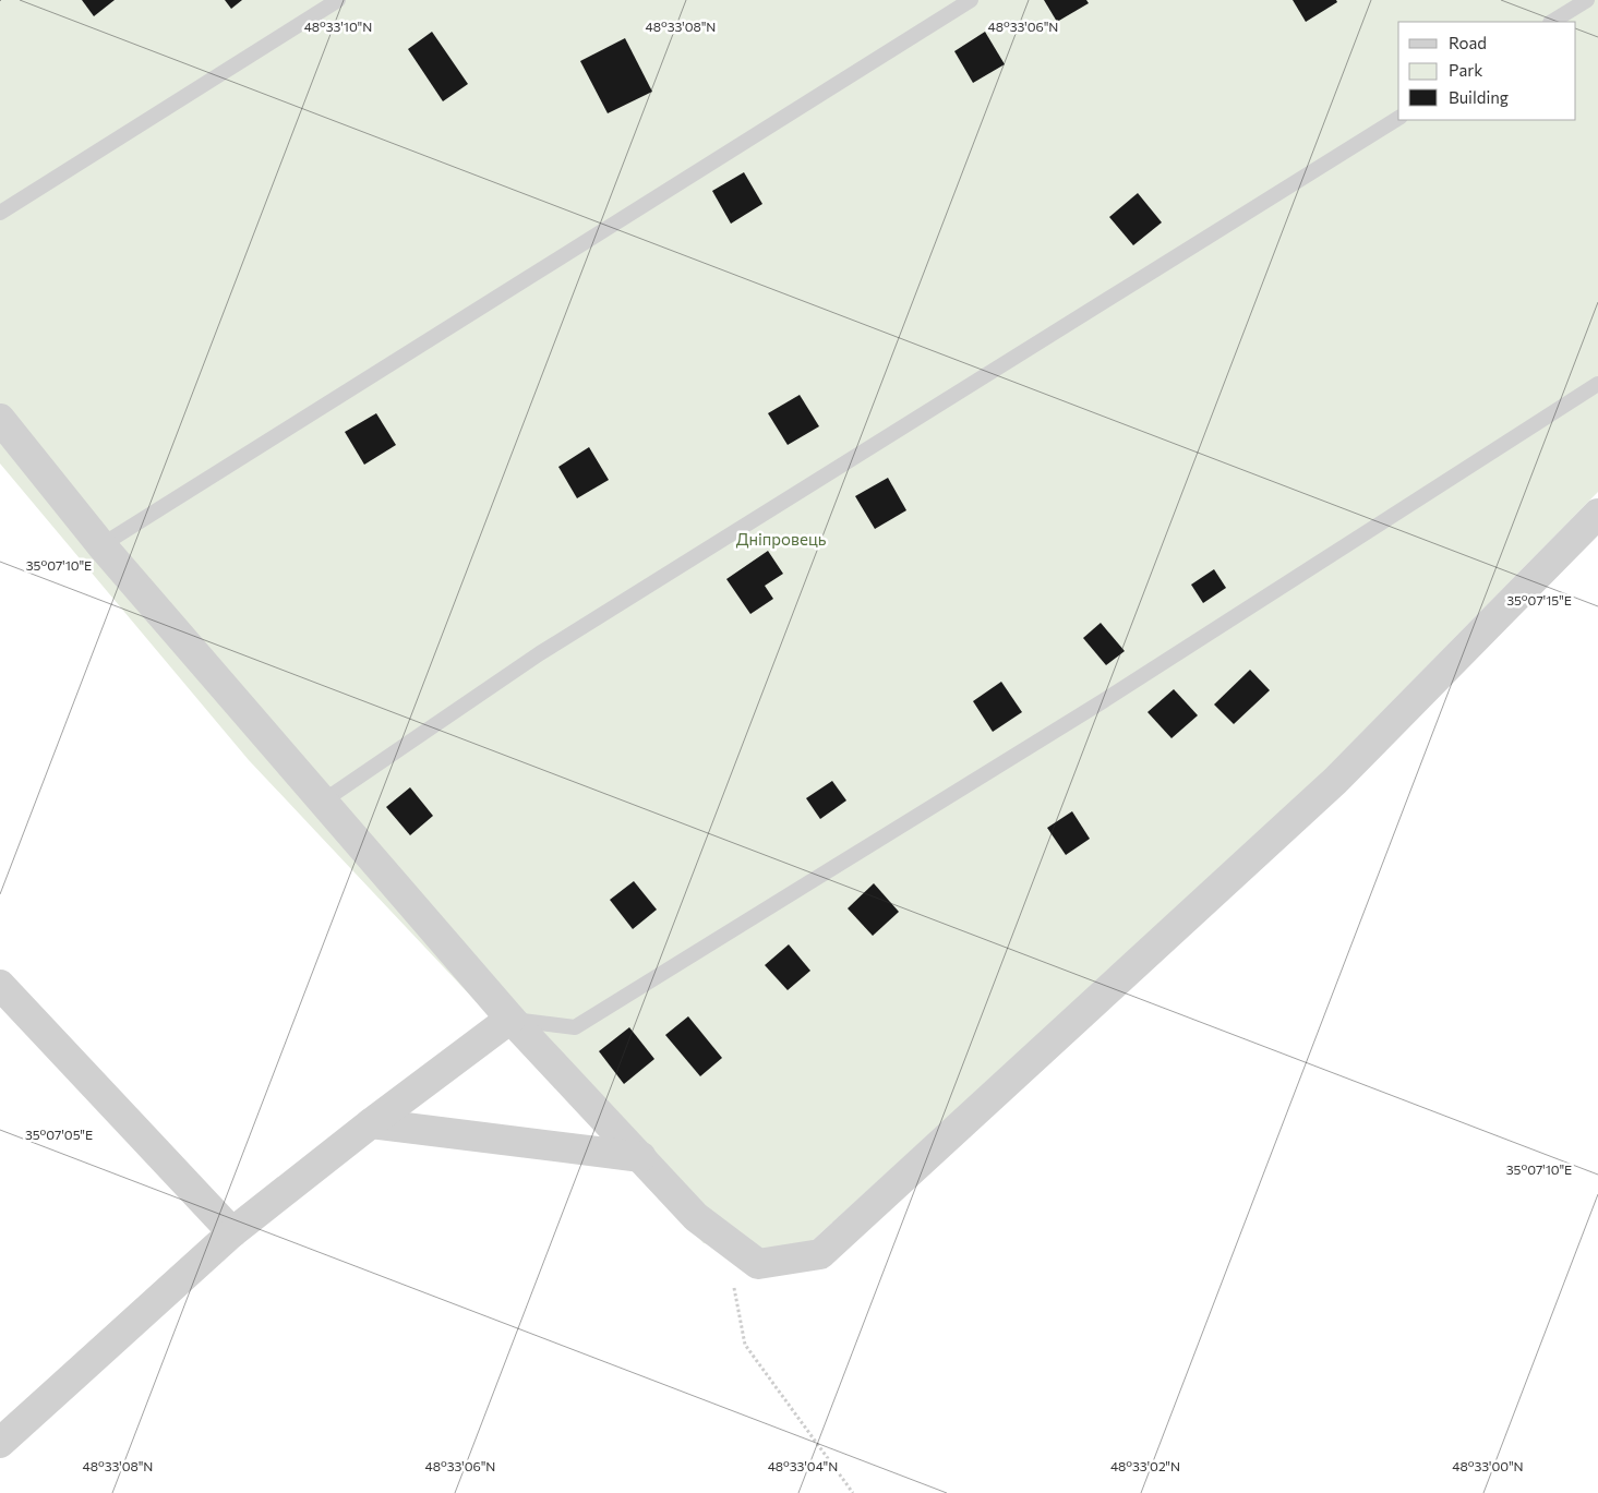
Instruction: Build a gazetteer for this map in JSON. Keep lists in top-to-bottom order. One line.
{"parks":["Дніпровець"],"legend":["Road","Park","Building"],"coordinates":["48°33'10\"N","48°33'08\"N","48°33'06\"N","35°07'10\"E","35°07'15\"E","35°07'05\"E","48°33'04\"N","48°33'02\"N","48°33'00\"N"]}
